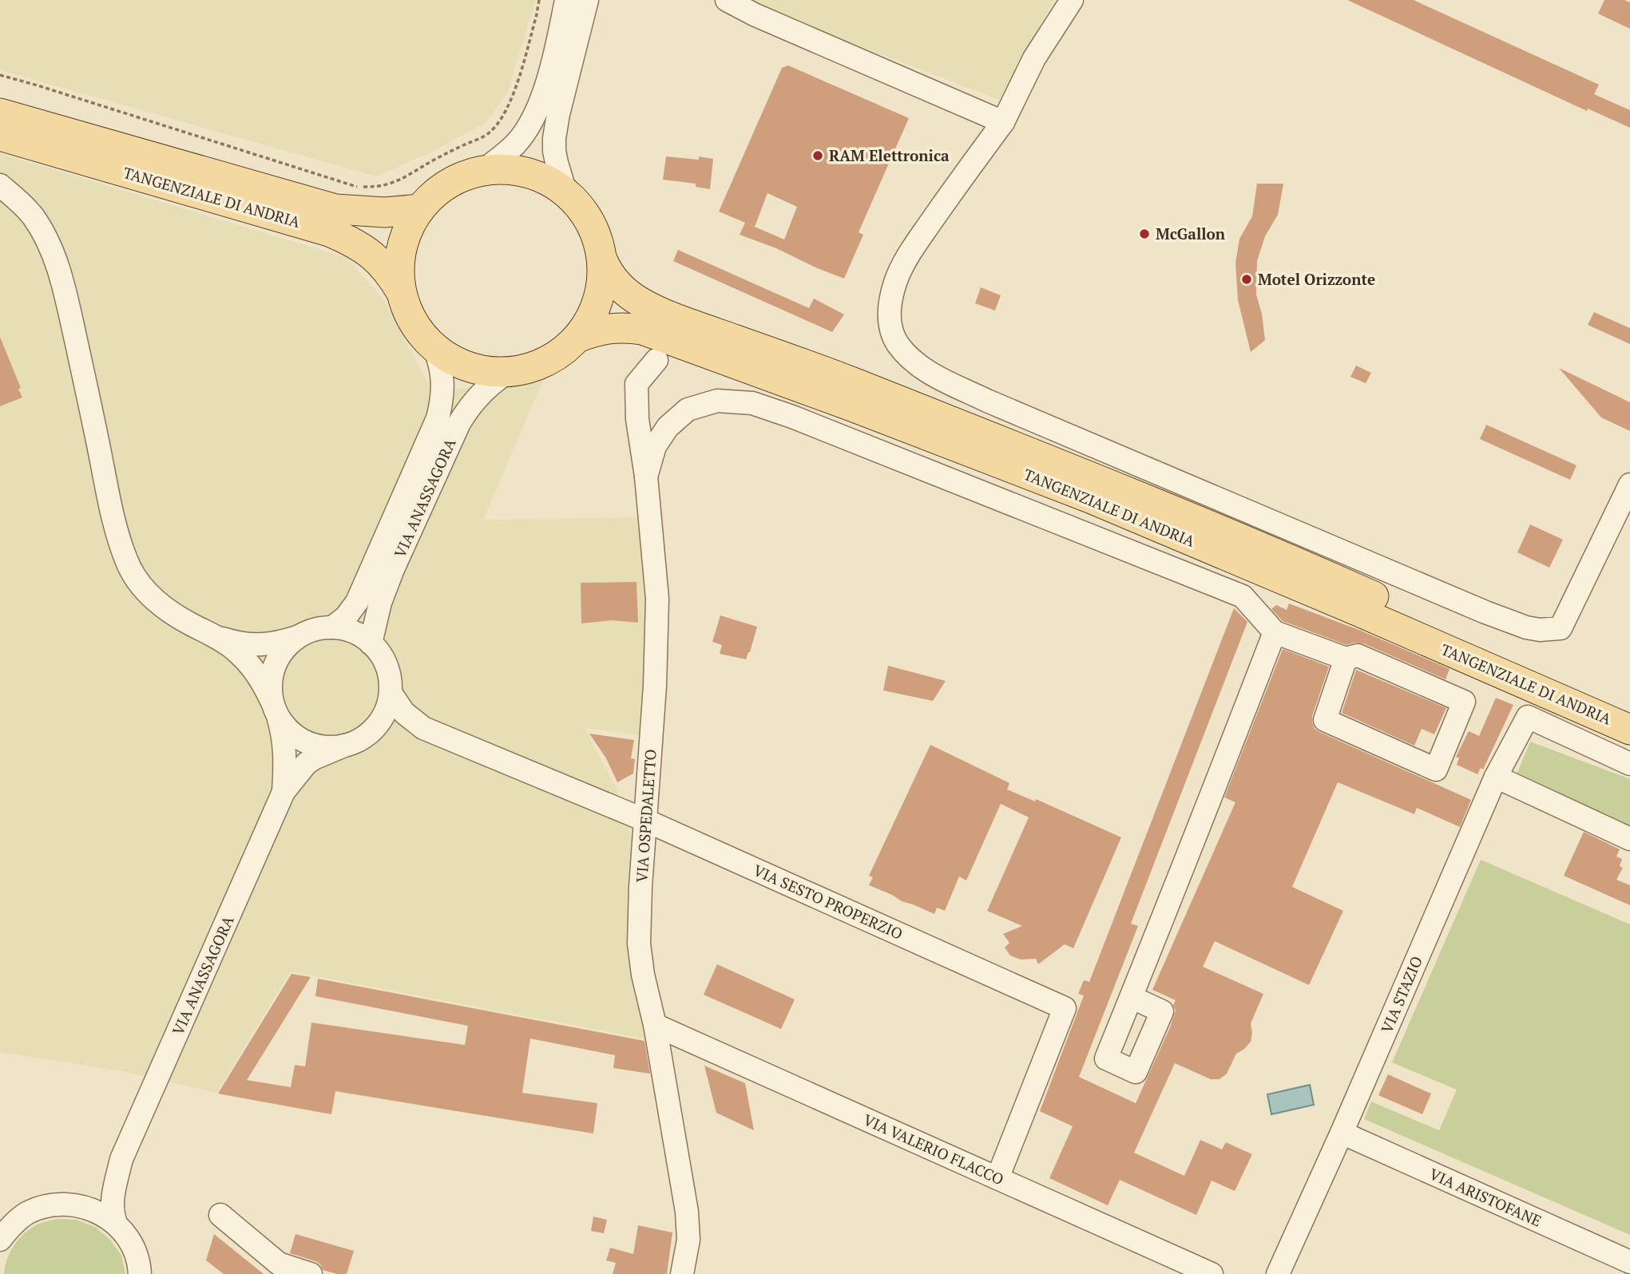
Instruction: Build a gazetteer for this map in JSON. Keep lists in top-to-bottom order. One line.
{"streets":{"main road":["TANGENZIALE DI ANDRIA"],"street":["VIA ANASSAGORA","VIA OSPEDALETTO","VIA SESTO PROPERZIO","VIA STAZIO","VIA VALERIO FLACCO","VIA ARISTOFANE"]},"crossings":[["TANGENZIALE DI ANDRIA","VIA ANASSAGORA"],["VIA ANASSAGORA","VIA SESTO PROPERZIO"],["VIA OSPEDALETTO","VIA SESTO PROPERZIO"],["VIA OSPEDALETTO","VIA VALERIO FLACCO"],["VIA SESTO PROPERZIO","VIA VALERIO FLACCO"],["VIA STAZIO","VIA ARISTOFANE"]],"places":["RAM Elettronica","McGallon","Motel Orizzonte"]}
